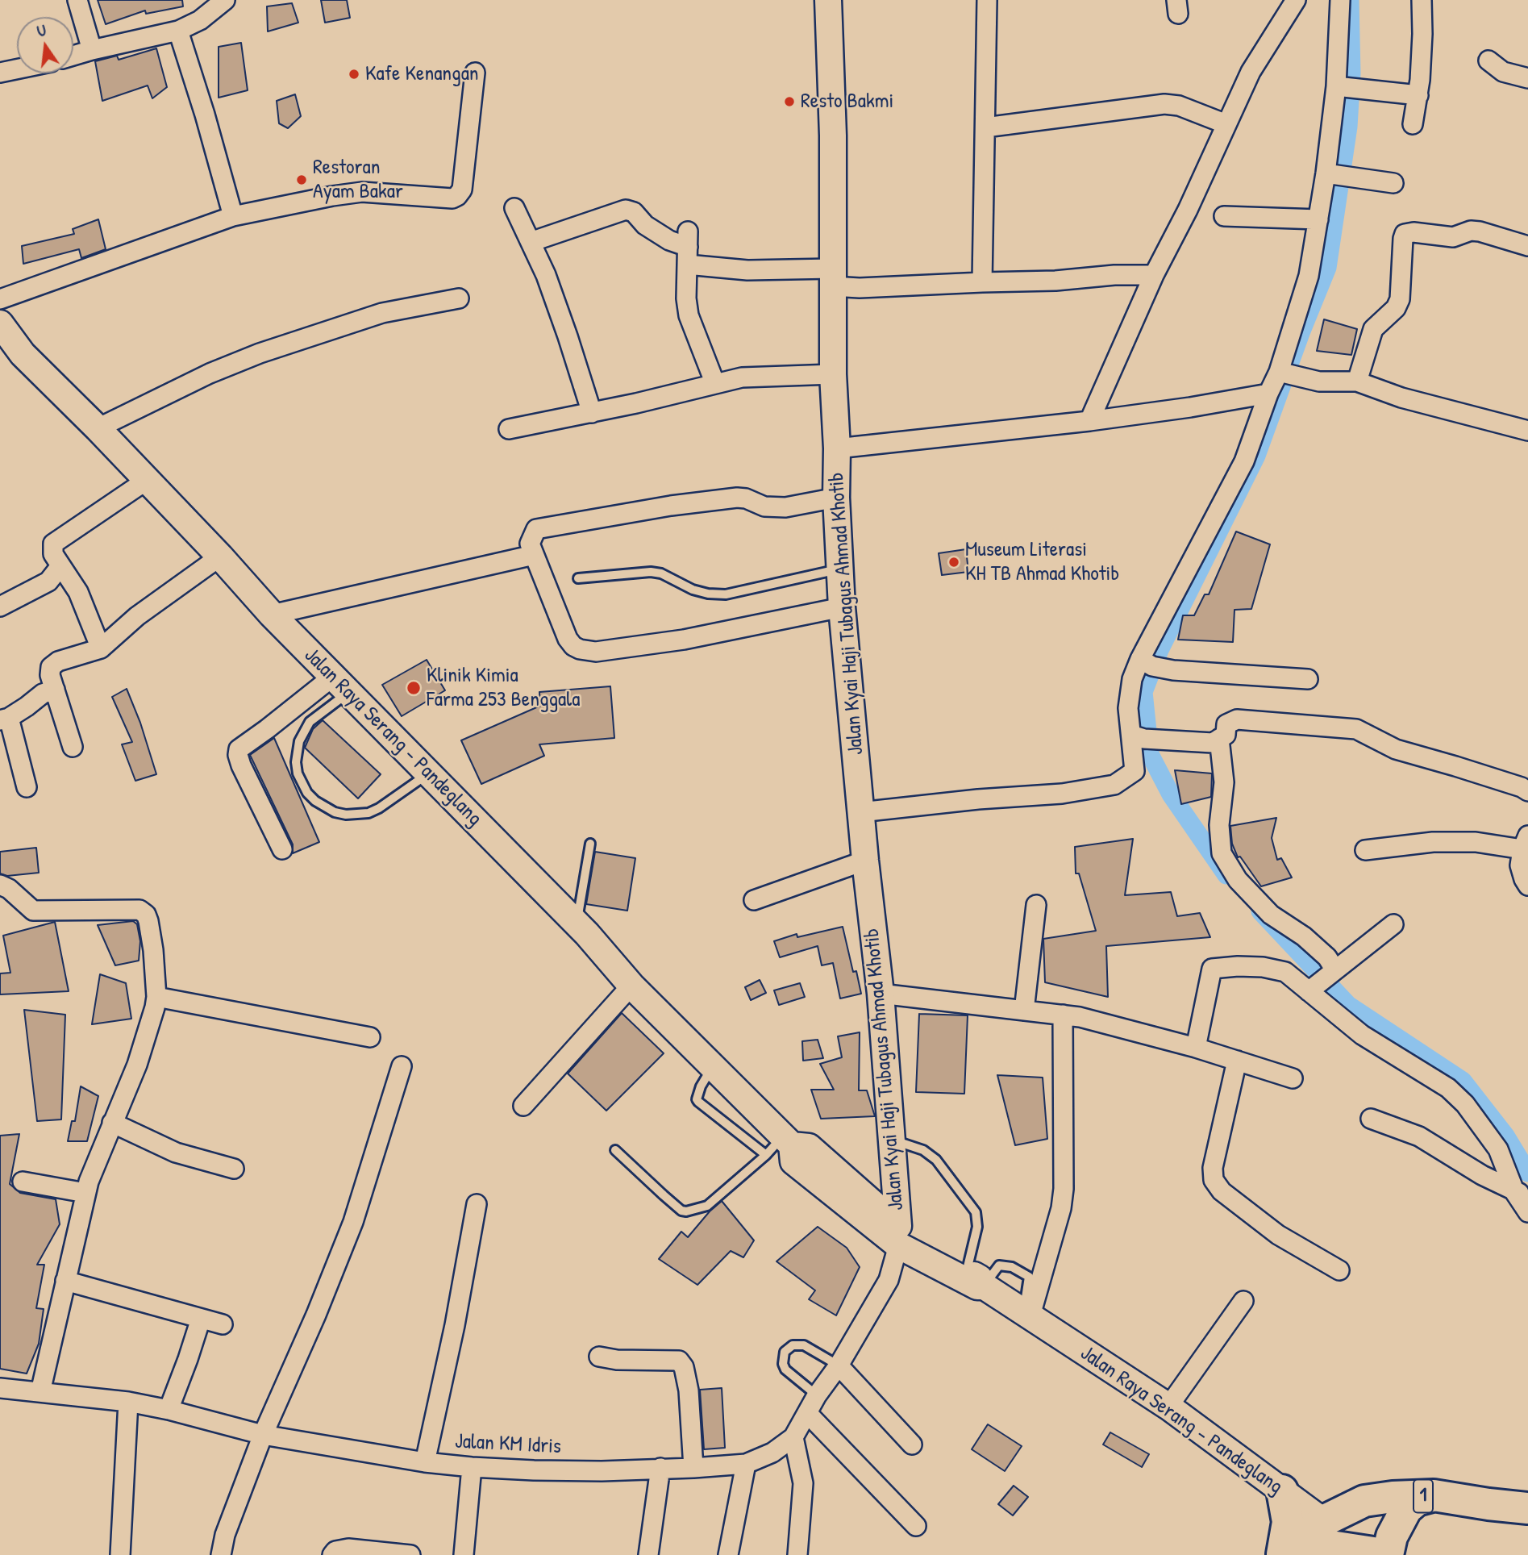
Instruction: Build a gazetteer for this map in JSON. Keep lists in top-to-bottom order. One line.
{"streets":{"highway":["Jalan Raya Serang - Pandeglang","1"],"main road":["Jalan Kyai Haji Tubagus Ahmad Khotib"],"street":["Jalan KM Idris"]},"crossings":[["Jalan Kyai Haji Tubagus Ahmad Khotib","Jalan Raya Serang - Pandeglang"],["Jalan Kyai Haji Tubagus Ahmad Khotib","Jalan KM Idris"],["Jalan Raya Serang - Pandeglang","Jalan KM Idris"],["Jalan Raya Serang - Pandeglang","1"]],"places":["Kafe Kenangan","Resto Bakmi","Restoran Ayam Bakar","Museum Literasi KH TB Ahmad Khotib","Klinik Kimia Farma 253 Benggala"],"north":"top"}
